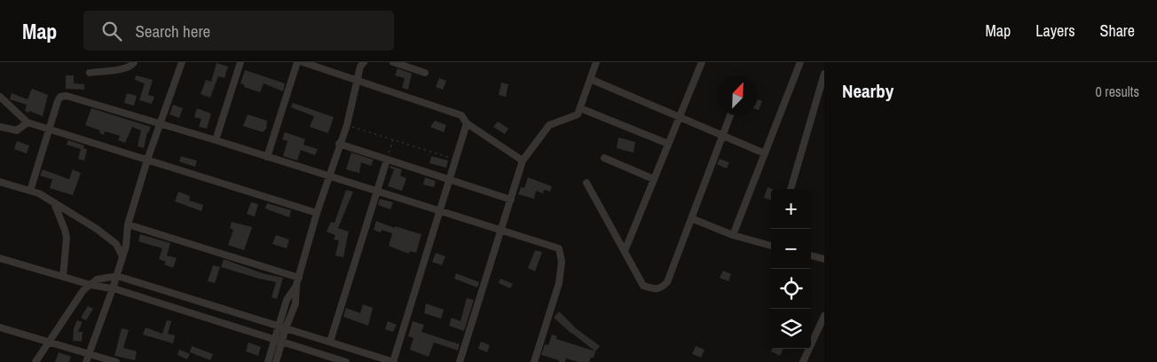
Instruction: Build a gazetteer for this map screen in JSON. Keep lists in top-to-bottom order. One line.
{"north":"top right","page":{"header":"Map","search":"Search here","nav":["Map","Layers","Share"],"heading":["Nearby","0 results"],"map_buttons":["+","−"]}}
